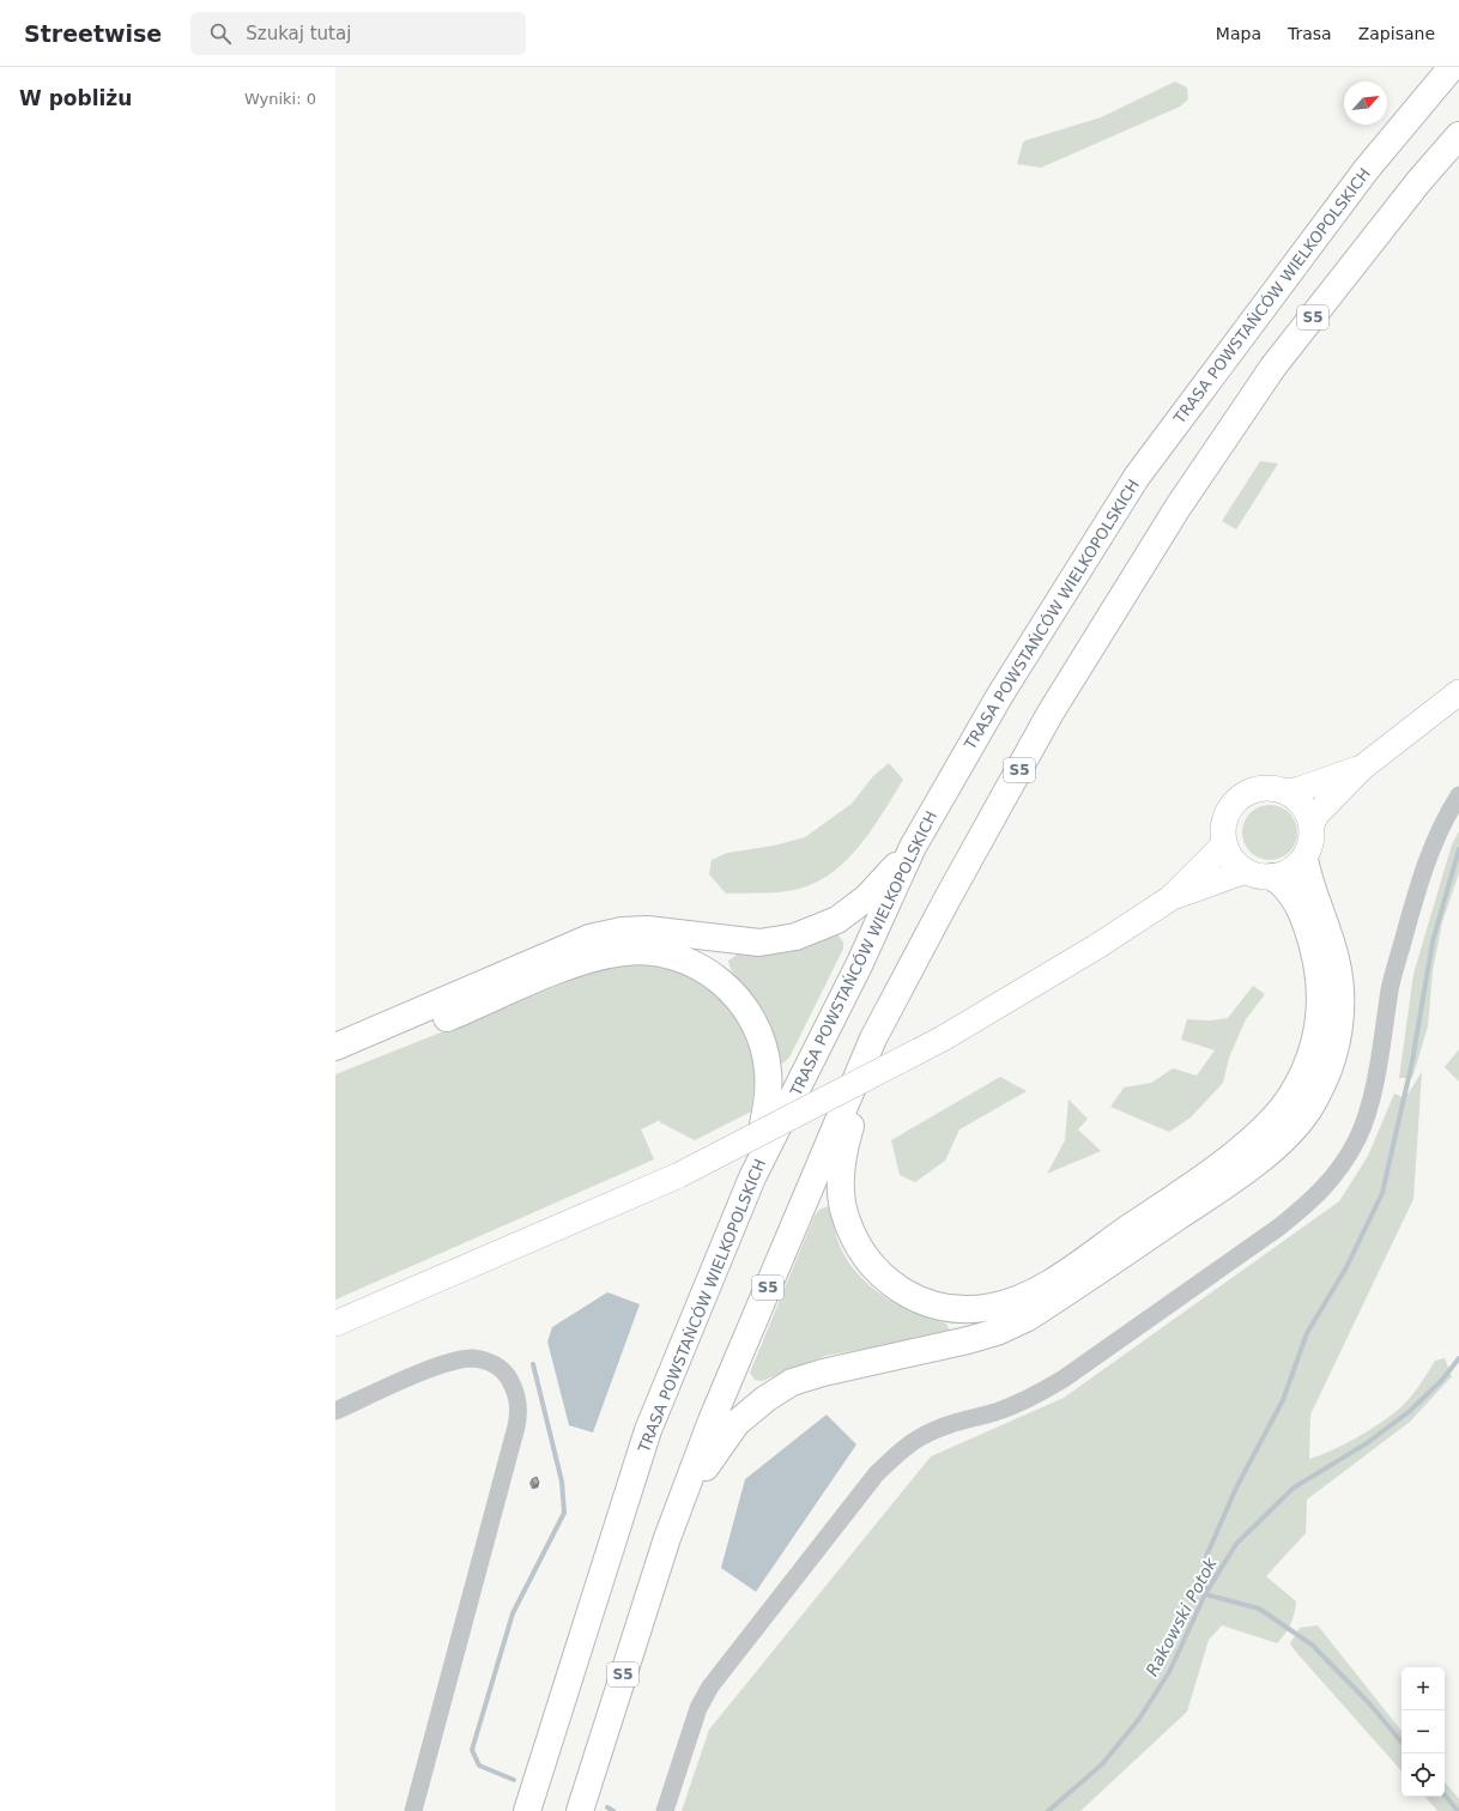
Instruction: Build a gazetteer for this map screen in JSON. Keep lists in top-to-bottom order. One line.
{"streets":{"highway":["TRASA POWSTAŃCÓW WIELKOPOLSKICH","S5"]},"water":["Rakowski Potok"],"north":"top right","page":{"header":"Streetwise","search":"Szukaj tutaj","nav":["Mapa","Trasa","Zapisane"],"heading":["W pobliżu","Wyniki: 0"],"map_buttons":["+","−"]}}
